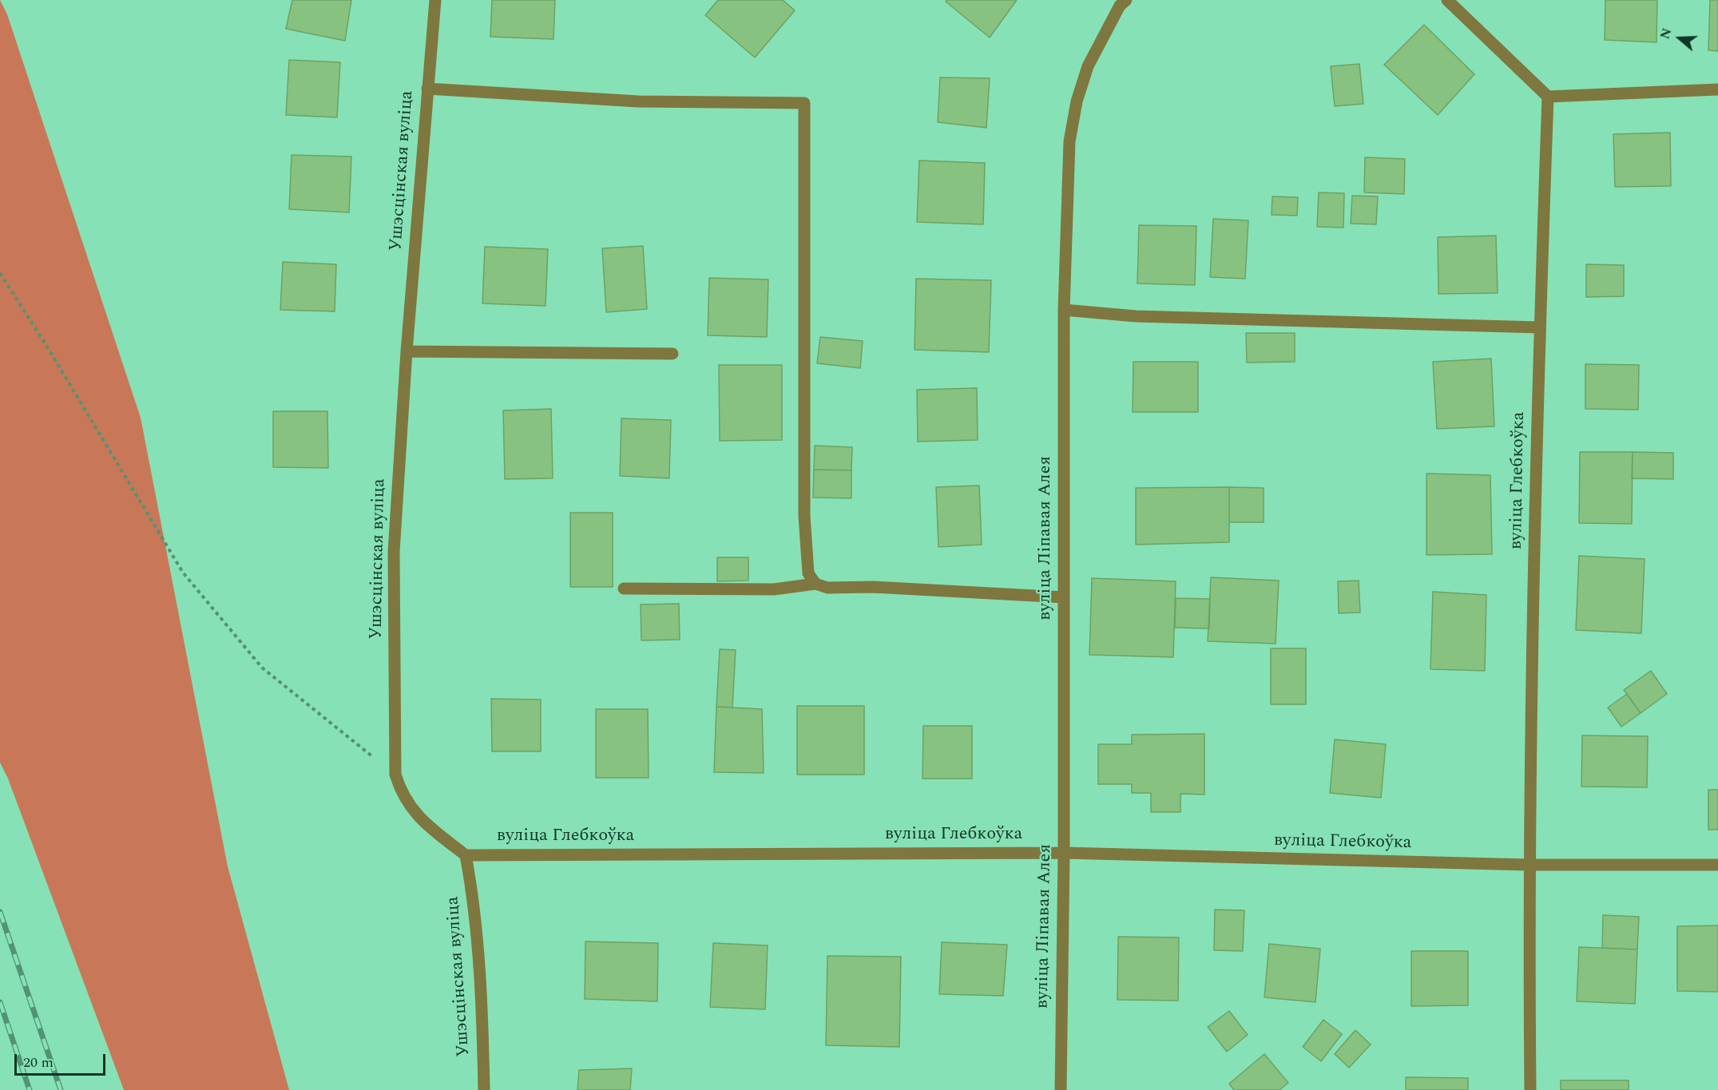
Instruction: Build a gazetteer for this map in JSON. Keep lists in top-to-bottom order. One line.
{"streets":{"street":["Ушэсцінская вуліца","вуліца Глебкоўка","вуліца Ліпавая Алея"]},"crossings":[["Ушэсцінская вуліца","вуліца Глебкоўка"],["вуліца Глебкоўка","вуліца Ліпавая Алея"]],"scale_bar":"20 m","north":"left"}
